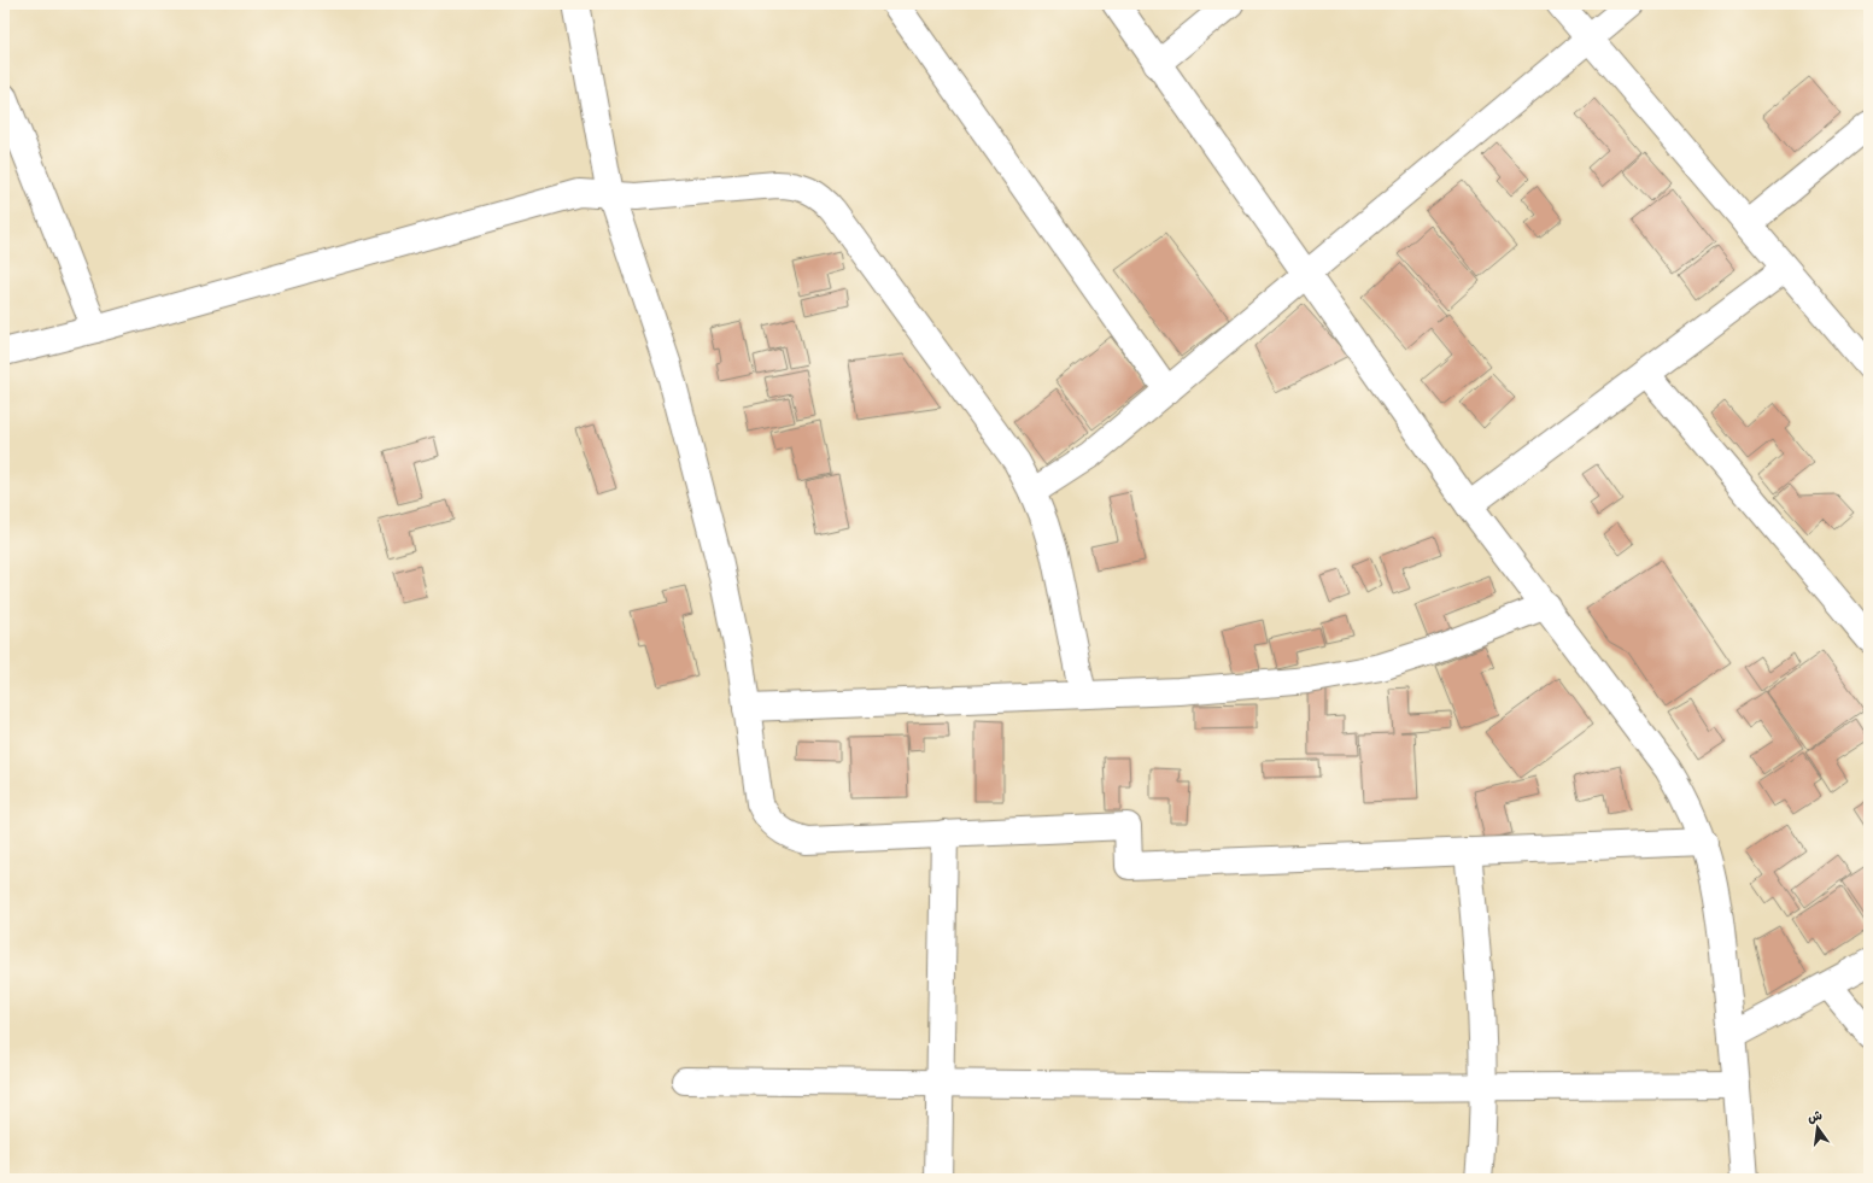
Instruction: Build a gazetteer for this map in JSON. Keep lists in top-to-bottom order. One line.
{"north":"top"}
